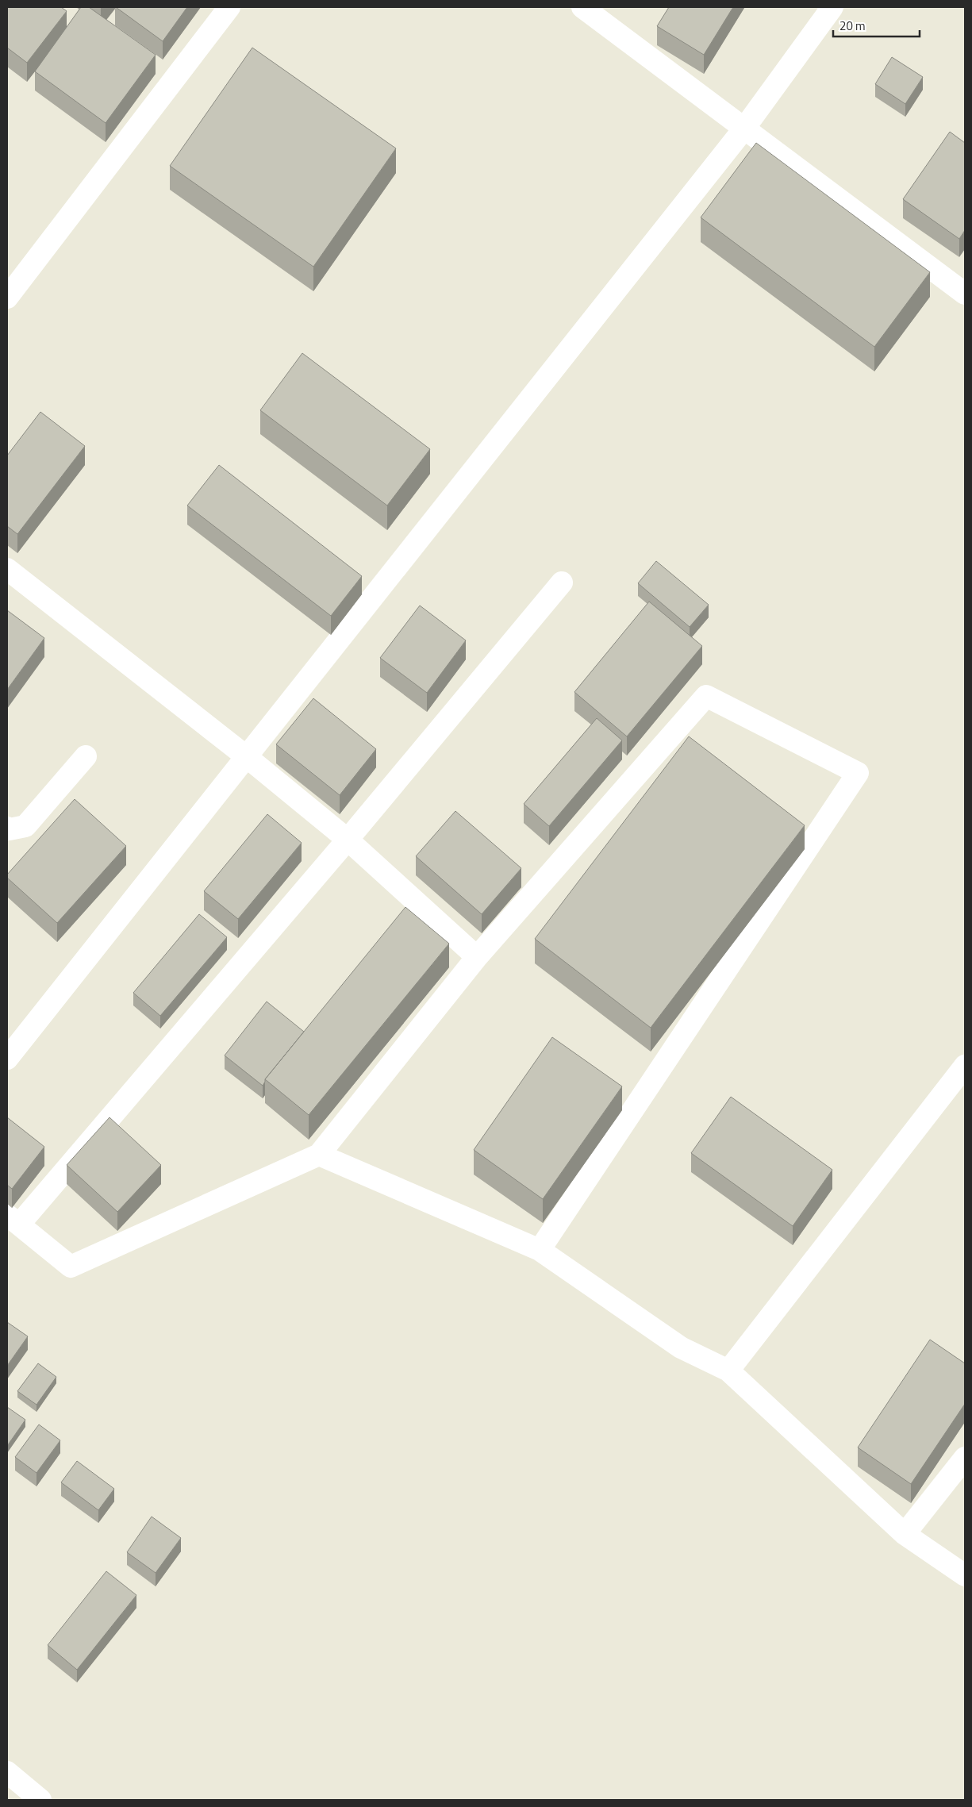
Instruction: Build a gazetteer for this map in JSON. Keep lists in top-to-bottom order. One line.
{"scale_bar":"20 m"}
